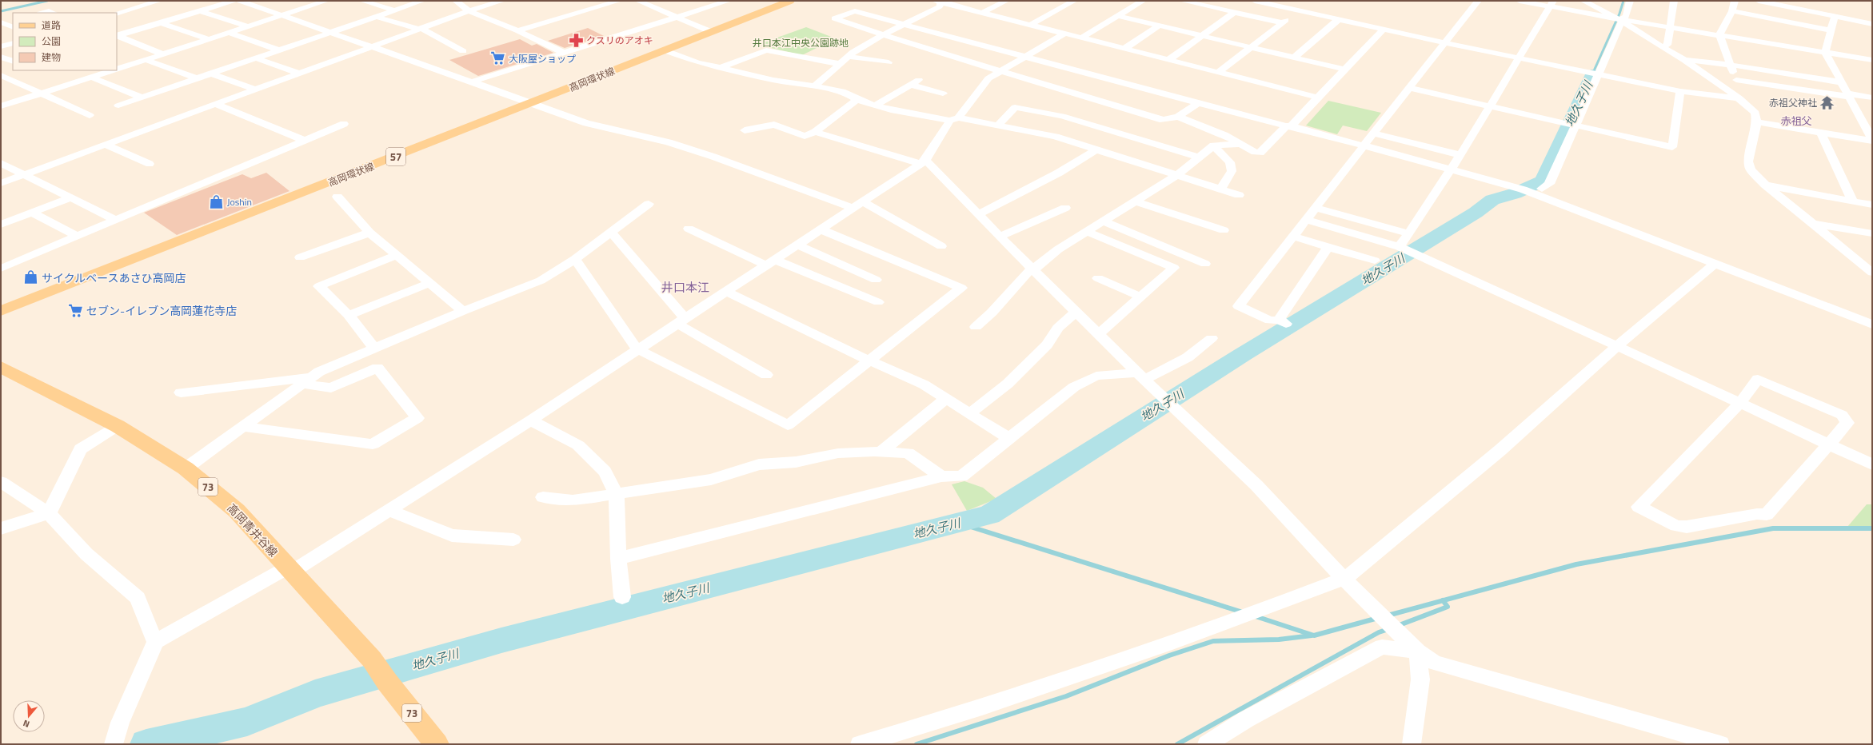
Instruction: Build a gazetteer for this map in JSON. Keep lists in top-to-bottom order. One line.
{"streets":{"main road":["高岡環状線","57","73","高岡青井谷線"]},"districts":["赤祖父","井口本江"],"water":["地久子川"],"parks":["井口本江中央公園跡地"],"places":{"pharmacy":["クスリのアオキ"],"supermarket":["大阪屋ショップ","セブン-イレブン高岡蓮花寺店"],"temple":["赤祖父神社"],"shop":["Joshin","サイクルベースあさひ高岡店"]},"legend":["道路","公園","建物"],"north":"bottom"}
